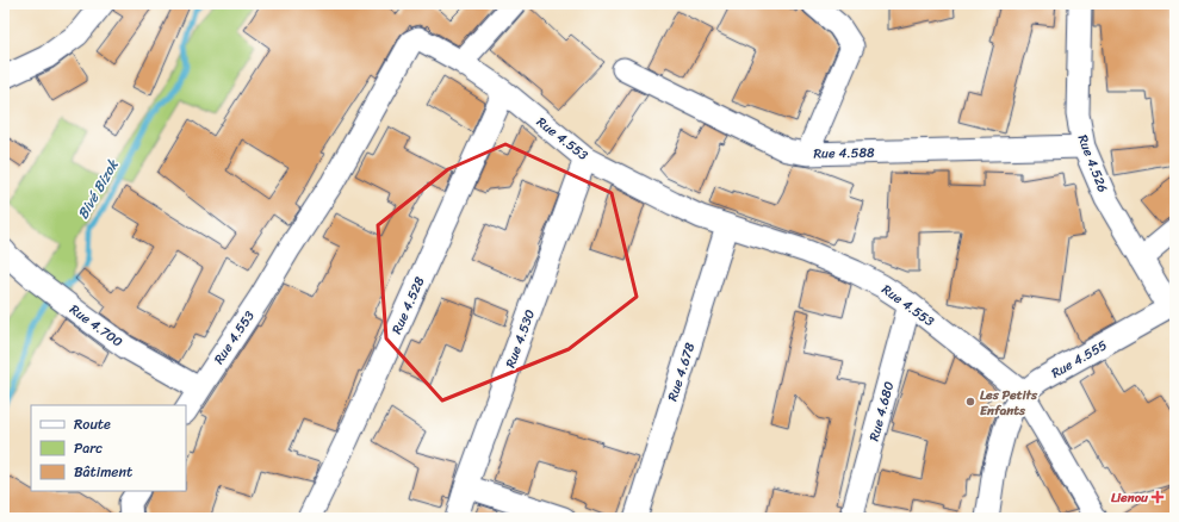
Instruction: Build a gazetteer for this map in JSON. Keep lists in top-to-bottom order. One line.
{"streets":{"street":["Rue 4.553","Rue 4.588","Rue 4.526","Rue 4.528","Rue 4.700","Rue 4.530","Rue 4.555","Rue 4.678","Rue 4.680"]},"crossings":[["Rue 4.553","Rue 4.528"],["Rue 4.553","Rue 4.700"],["Rue 4.553","Rue 4.530"],["Rue 4.553","Rue 4.555"],["Rue 4.553","Rue 4.678"],["Rue 4.553","Rue 4.680"],["Rue 4.588","Rue 4.526"],["Rue 4.526","Rue 4.555"]],"water":["Bivé Bizok"],"places":{"other":["Les Petits Enfants"],"health":["Lienou"]},"legend":["Route","Parc","Bâtiment"]}
